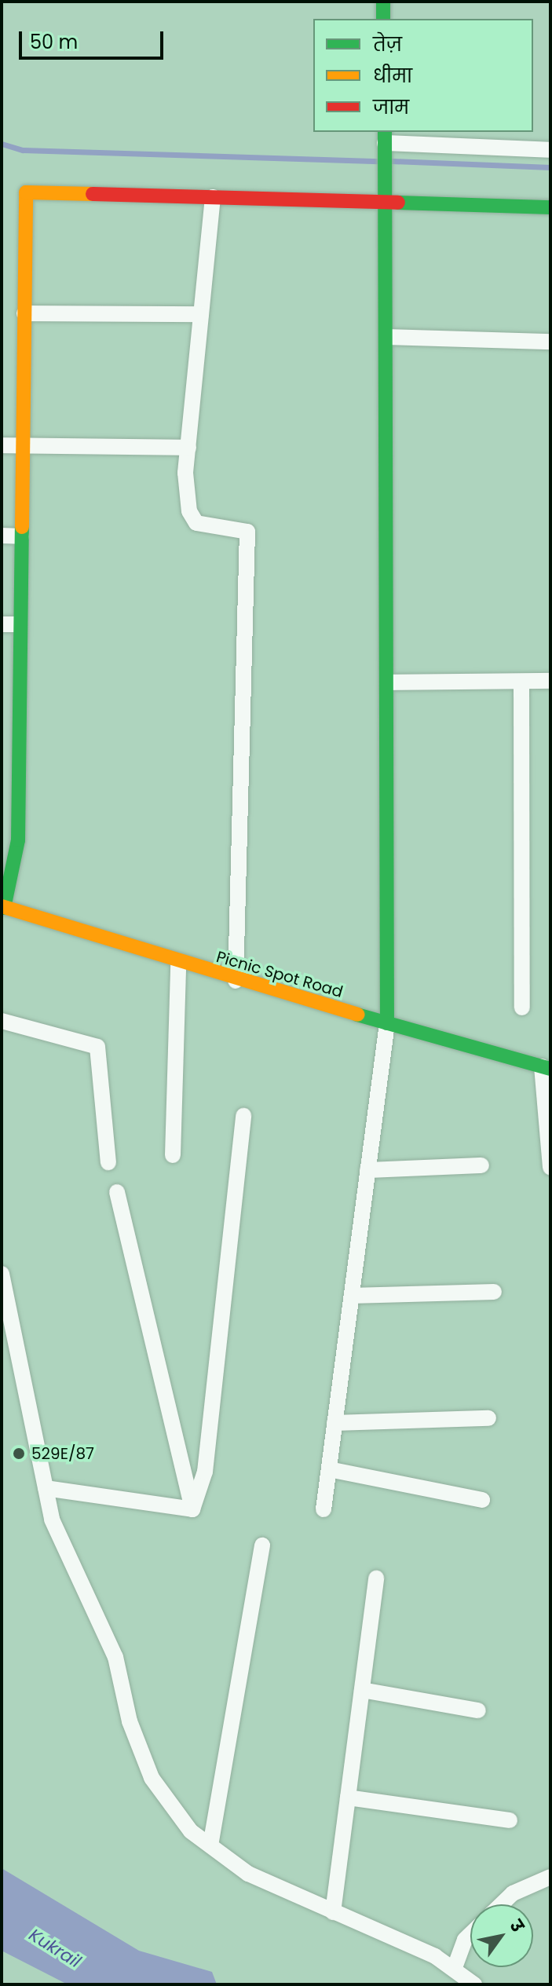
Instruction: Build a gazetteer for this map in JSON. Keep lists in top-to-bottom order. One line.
{"streets":{"street":["Picnic Spot Road"]},"water":["Kukrail"],"places":["529E/87"],"legend":["तेज़","धीमा","जाम"],"scale_bar":"50 m","north":"top right"}
